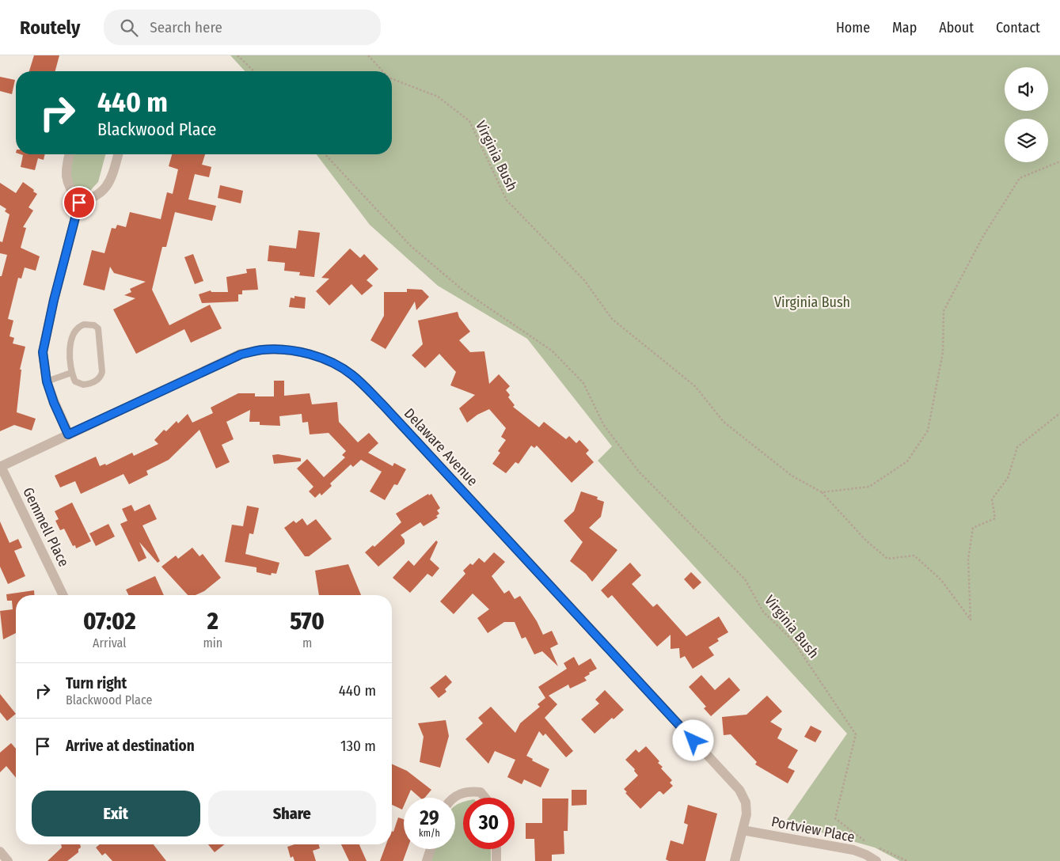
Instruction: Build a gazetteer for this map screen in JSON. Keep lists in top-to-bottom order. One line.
{"streets":{"street":["Delaware Avenue","Gemmell Place","Portview Place"],"path":["Virginia Bush"]},"crossings":[["Delaware Avenue","Gemmell Place"],["Delaware Avenue","Portview Place"]],"parks":["Virginia Bush"],"page":{"header":"Routely","search":"Search here","nav":["Home","Map","About","Contact"],"turn":["440 m","Blackwood Place"],"eta":["07:02","Arrival","2","min","570","m"],"list":[{"name":"Turn right","note":"Blackwood Place","value":"440 m"},{"name":"Arrive at destination","value":"130 m"}],"buttons":["Exit","Share"],"speed":"29 km/h","limit":"30"}}
